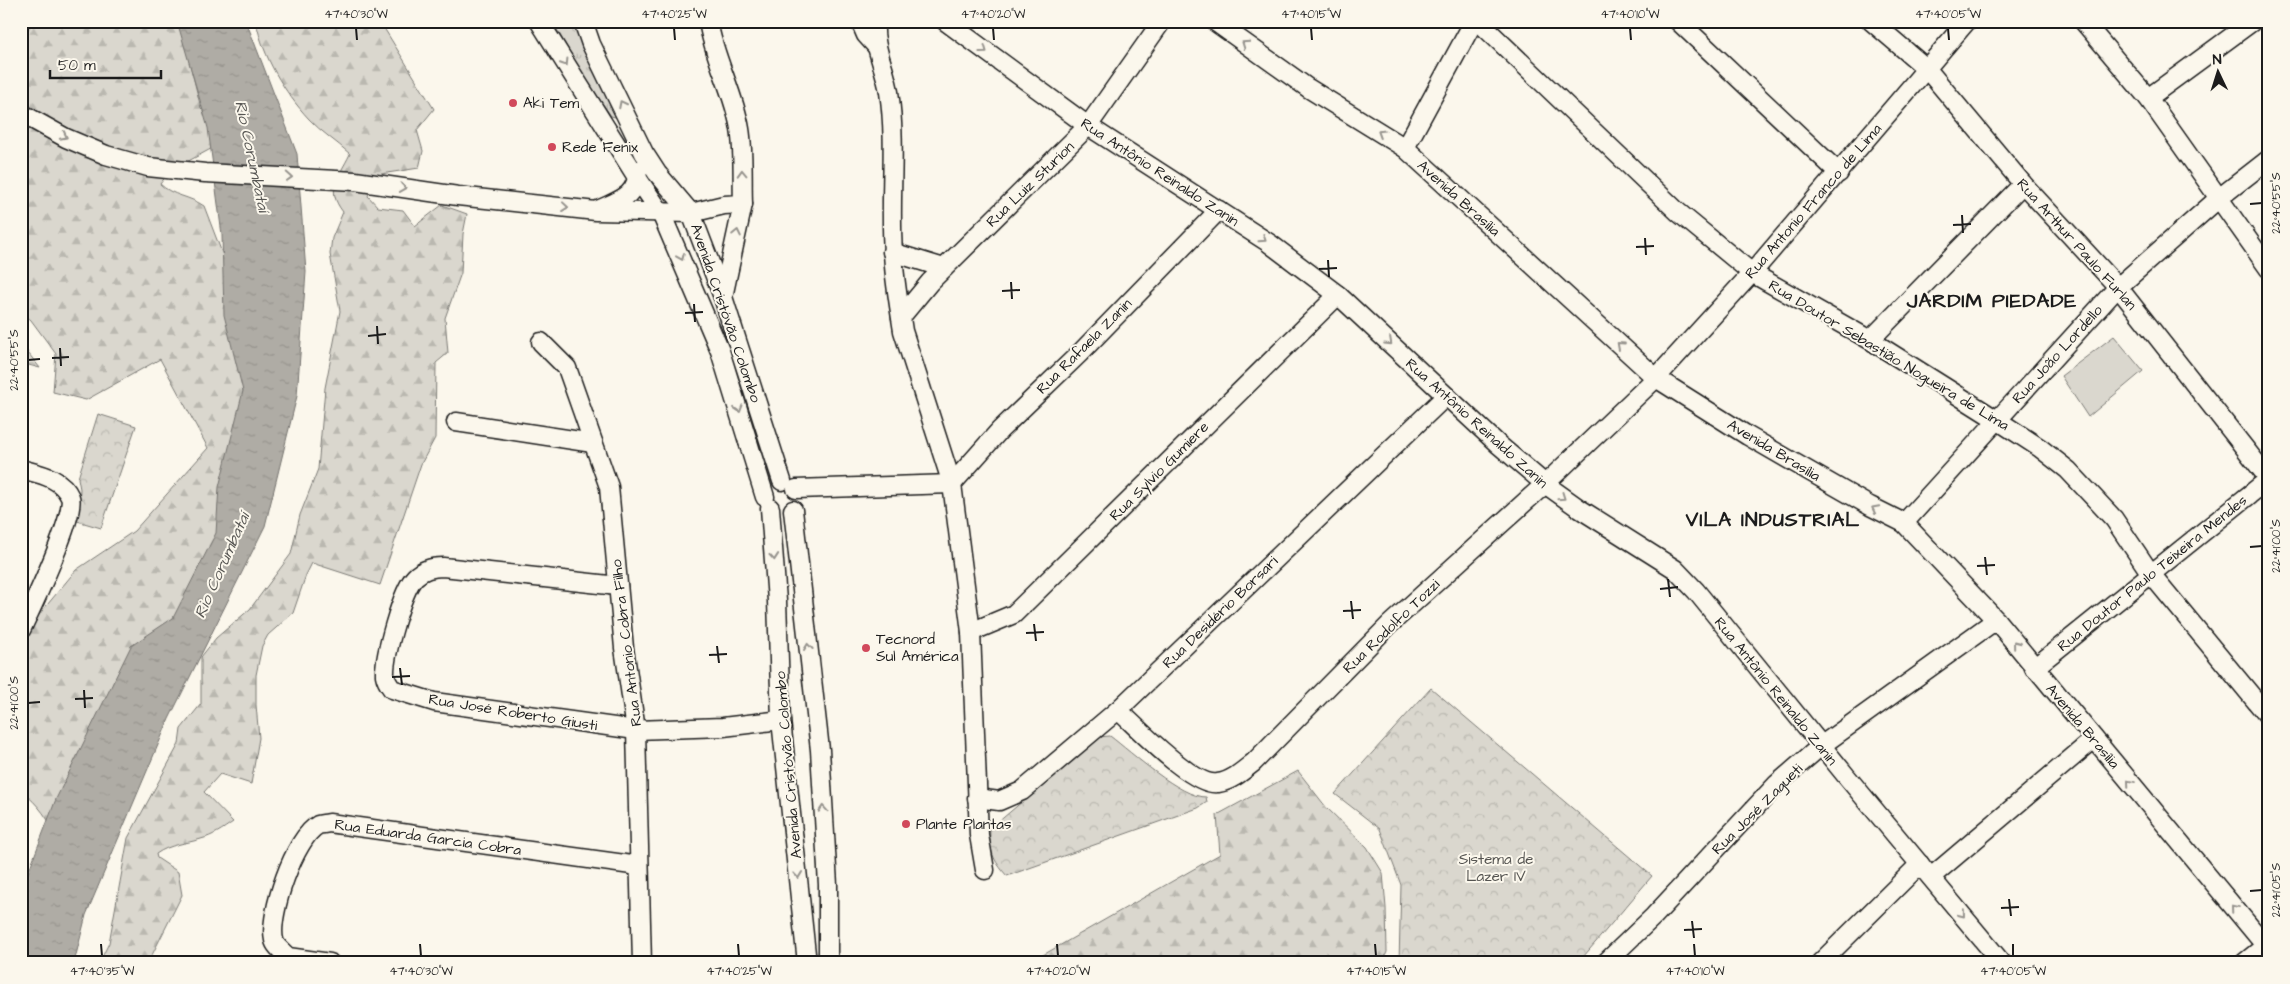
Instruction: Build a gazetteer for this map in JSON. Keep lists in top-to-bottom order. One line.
{"streets":{"street":["Rua Antônio Reinaldo Zanin","Rua Luiz Sturion","Avenida Brasília","Rua Antonio Franco de Lima","Rua Arthur Paulo Furlan","Avenida Cristóvão Colombo","Rua Rafaela Zanin","Rua João Lordello","Rua Doutor Sebastião Nogueira de Lima","Rua Sylvio Gumiere","Rua Doutor Paulo Teixeira Mendes","Rua Desidério Borsari","Rua Rodolfo Tozzi","Rua Antonio Cobra Filho","Rua José Roberto Giusti","Rua José Zagueti","Rua Eduarda Garcia Cobra"]},"crossings":[["Rua Antônio Reinaldo Zanin","Rua Luiz Sturion"],["Rua Antônio Reinaldo Zanin","Rua Rafaela Zanin"],["Rua Antônio Reinaldo Zanin","Rua Sylvio Gumiere"],["Rua Antônio Reinaldo Zanin","Rua Desidério Borsari"],["Rua Antônio Reinaldo Zanin","Rua Rodolfo Tozzi"],["Rua Antônio Reinaldo Zanin","Rua José Zagueti"],["Avenida Brasília","Rua Antonio Franco de Lima"],["Avenida Brasília","Rua João Lordello"],["Avenida Brasília","Rua Doutor Paulo Teixeira Mendes"],["Avenida Brasília","Rua Rodolfo Tozzi"],["Avenida Brasília","Rua José Zagueti"],["Rua Antonio Franco de Lima","Rua Arthur Paulo Furlan"],["Rua Antonio Franco de Lima","Rua Doutor Sebastião Nogueira de Lima"],["Rua Antonio Franco de Lima","Rua Rodolfo Tozzi"],["Rua Arthur Paulo Furlan","Rua João Lordello"],["Rua Arthur Paulo Furlan","Rua Doutor Paulo Teixeira Mendes"],["Avenida Cristóvão Colombo","Rua José Roberto Giusti"],["Rua João Lordello","Rua Doutor Sebastião Nogueira de Lima"],["Rua Doutor Sebastião Nogueira de Lima","Rua Doutor Paulo Teixeira Mendes"],["Rua Desidério Borsari","Rua Rodolfo Tozzi"],["Rua Antonio Cobra Filho","Rua José Roberto Giusti"],["Rua Antonio Cobra Filho","Rua Eduarda Garcia Cobra"]],"one_way":["Rua Antônio Reinaldo Zanin","Avenida Brasília"],"districts":["JARDIM PIEDADE","VILA INDUSTRIAL"],"water":["Rio Corumbataí"],"parks":["Sistema de Lazer IV"],"places":["Aki Tem","Rede Fenix","Tecnord Sul América","Plante Plantas"],"scale_bar":"50 m","north":"top","coordinates":["47°40'30\"W","47°40'25\"W","47°40'20\"W","47°40'15\"W","47°40'10\"W","47°40'05\"W","22°40'55\"S","22°41'00\"S","22°41'05\"S","47°40'35\"W"]}
